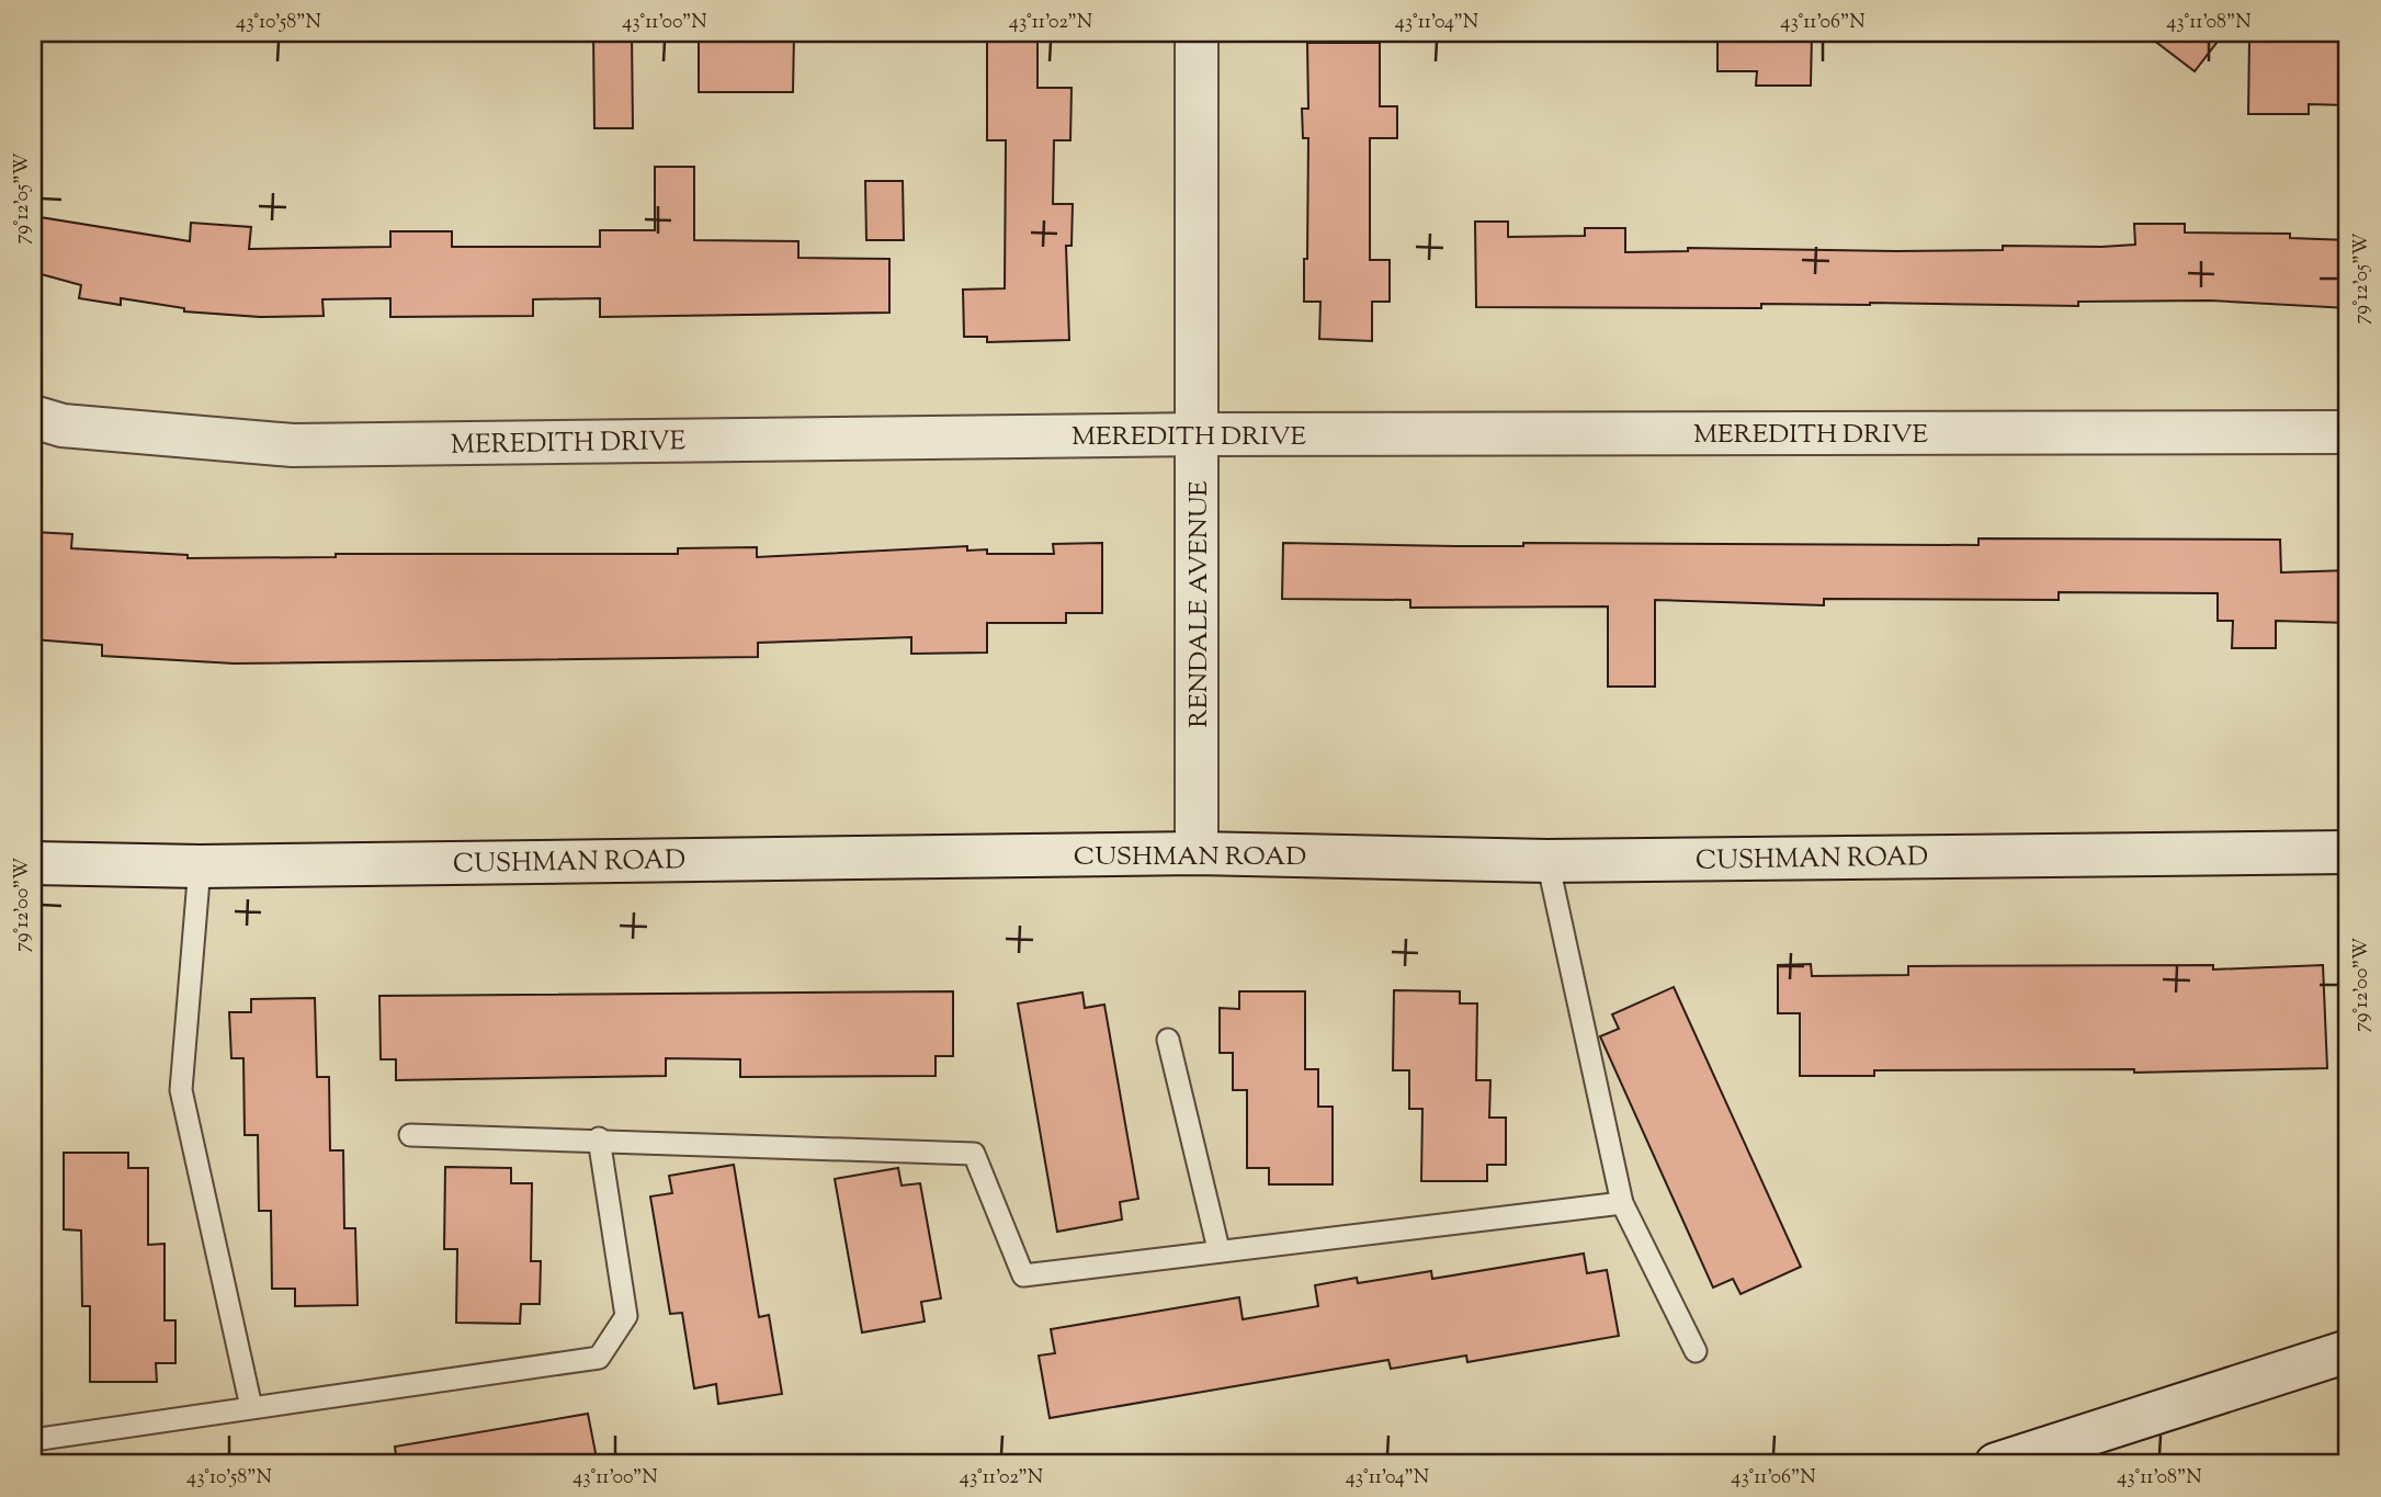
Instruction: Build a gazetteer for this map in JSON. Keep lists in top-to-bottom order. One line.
{"streets":{"street":["MEREDITH DRIVE","RENDALE AVENUE","CUSHMAN ROAD"]},"crossings":[["MEREDITH DRIVE","RENDALE AVENUE"],["RENDALE AVENUE","CUSHMAN ROAD"]],"coordinates":["43°10'58\"N","43°11'00\"N","43°11'02\"N","43°11'04\"N","43°11'06\"N","43°11'08\"N","79°12'05\"W","79°12'00\"W"]}
